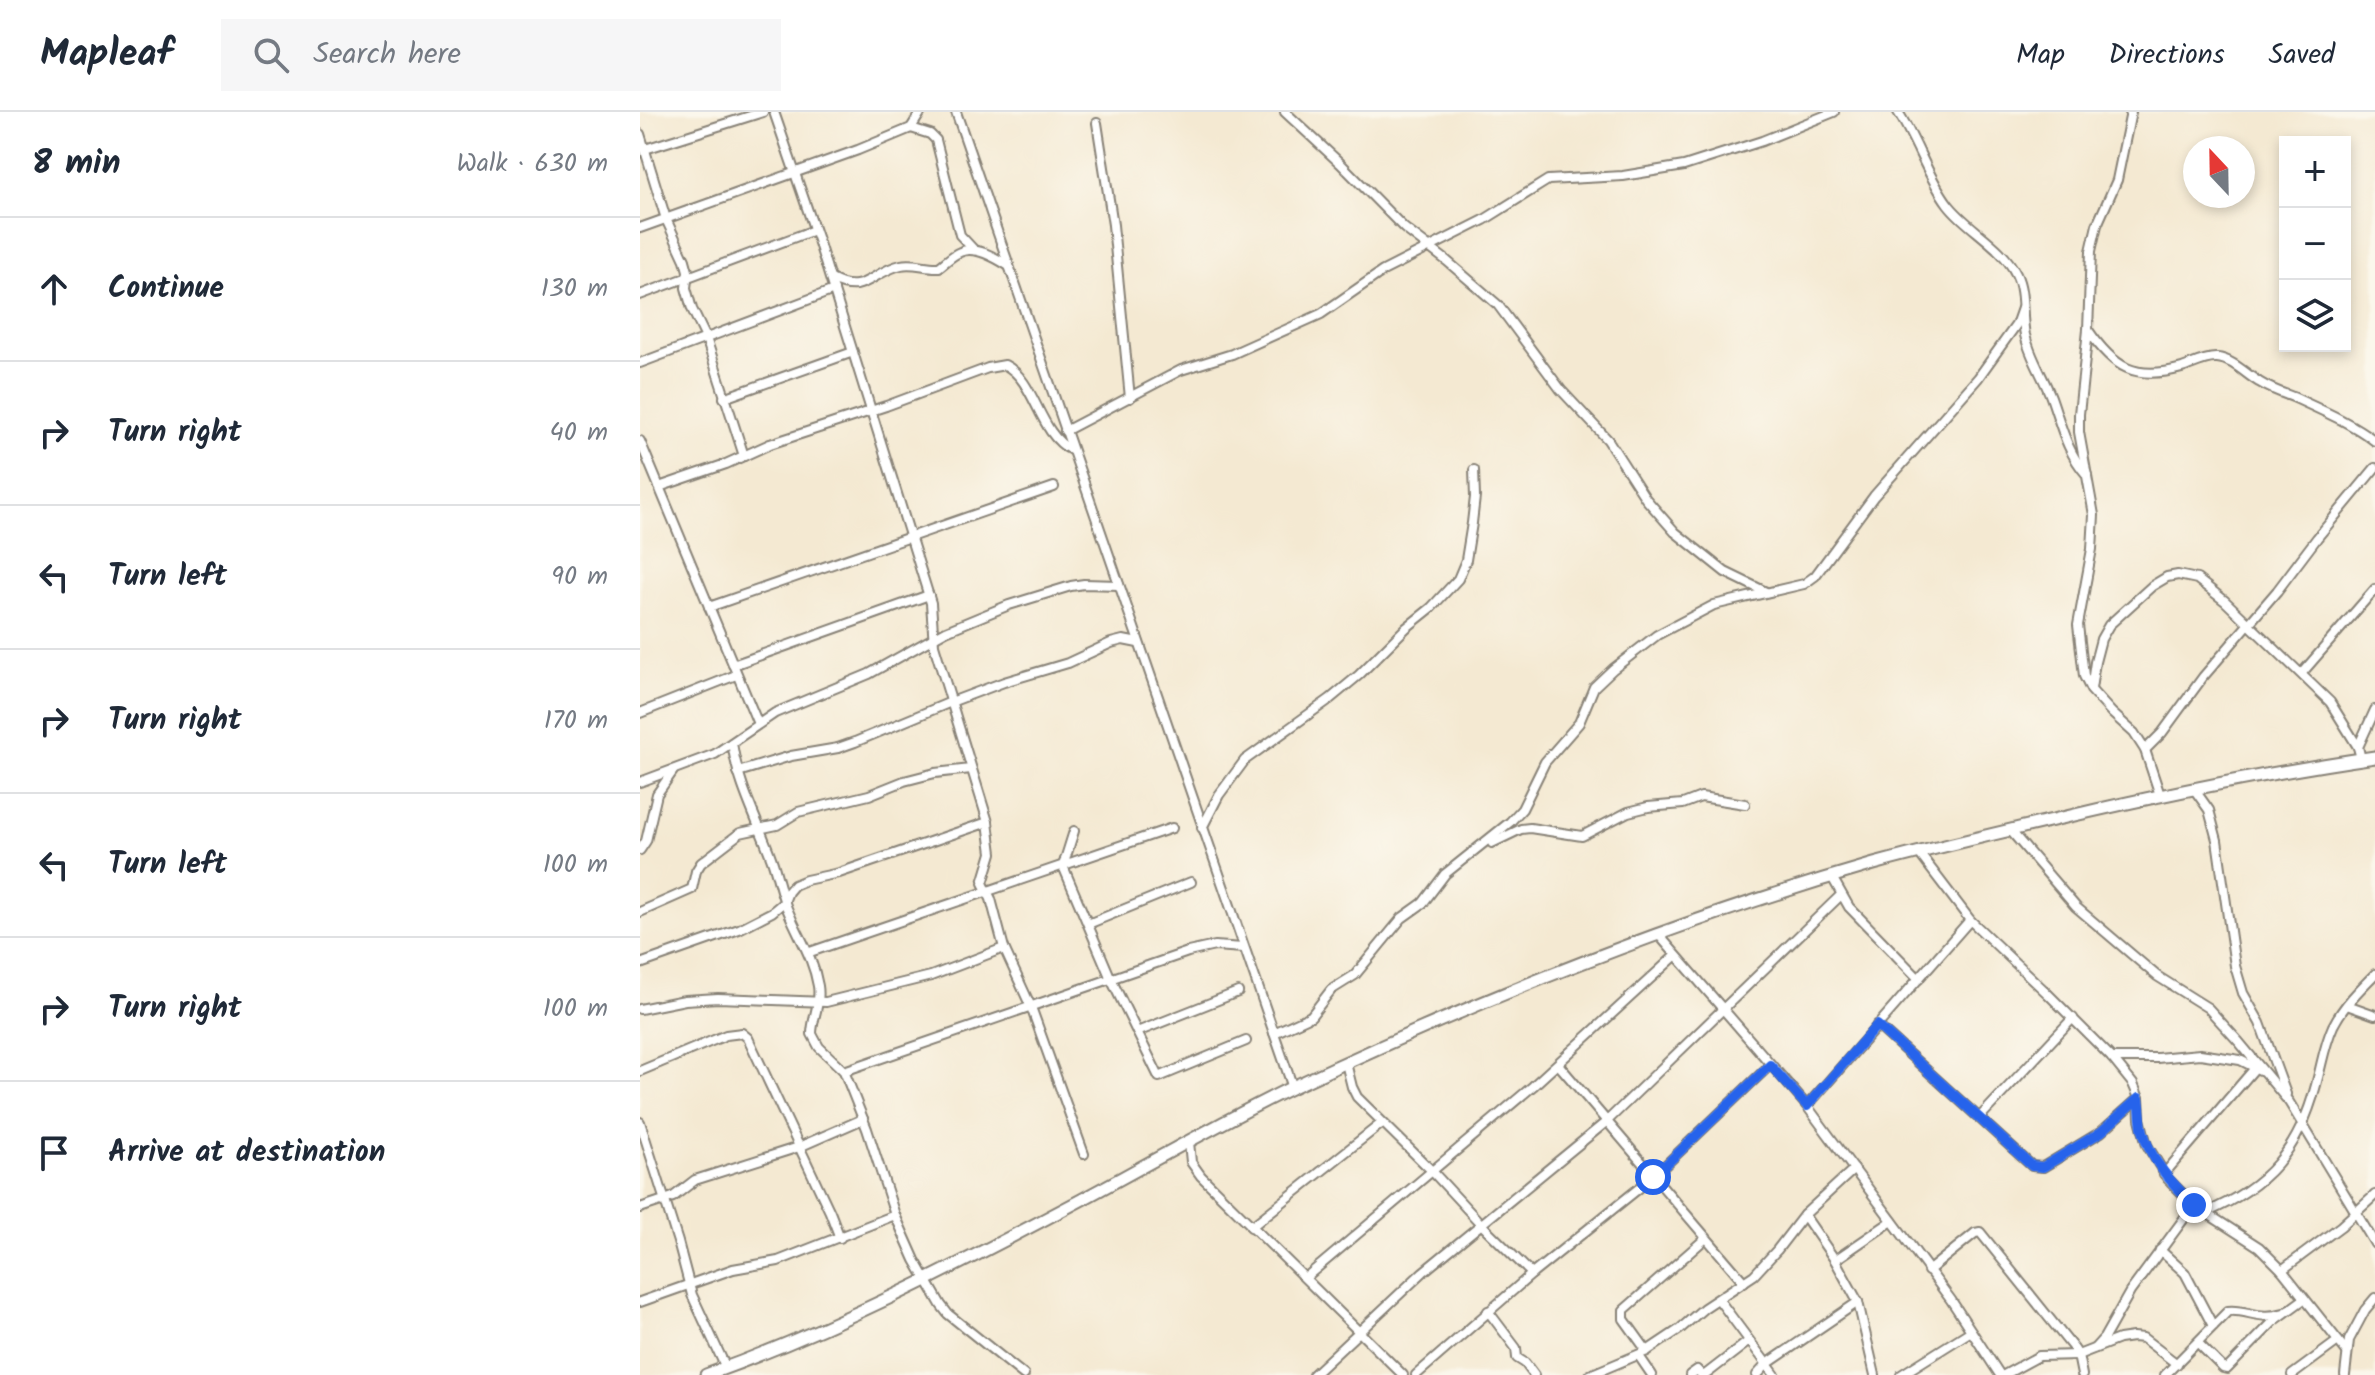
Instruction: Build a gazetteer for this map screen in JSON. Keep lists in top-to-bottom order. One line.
{"north":"top","page":{"header":"Mapleaf","search":"Search here","nav":["Map","Directions","Saved"],"heading":["8 min","Walk · 630 m"],"map_buttons":["+","−"],"list":[["Continue","130 m"],["Turn right","40 m"],["Turn left","90 m"],["Turn right","170 m"],["Turn left","100 m"],["Turn right","100 m"],"Arrive at destination"]}}
